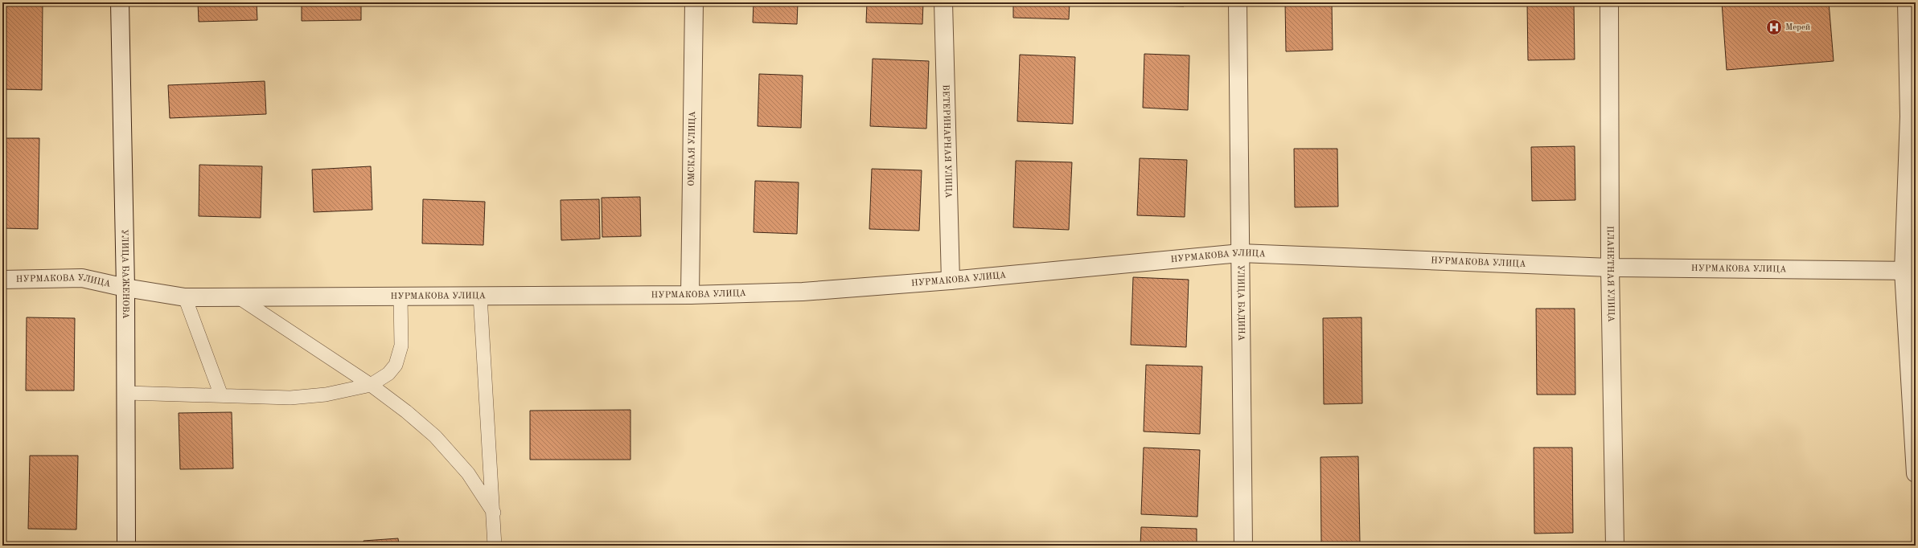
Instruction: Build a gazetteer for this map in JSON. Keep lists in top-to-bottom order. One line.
{"streets":{"street":["ВЕТЕРИНАРНАЯ УЛИЦА","ОМСКАЯ УЛИЦА","НУРМАКОВА УЛИЦА","УЛИЦА БАЖЕНОВА","ПЛАНЕТНАЯ УЛИЦА","УЛИЦА БАДИНА"]},"crossings":[["ВЕТЕРИНАРНАЯ УЛИЦА","НУРМАКОВА УЛИЦА"],["ОМСКАЯ УЛИЦА","НУРМАКОВА УЛИЦА"],["НУРМАКОВА УЛИЦА","УЛИЦА БАЖЕНОВА"],["НУРМАКОВА УЛИЦА","ПЛАНЕТНАЯ УЛИЦА"],["НУРМАКОВА УЛИЦА","УЛИЦА БАДИНА"]],"places":{"hospital":["Мерей"]}}
